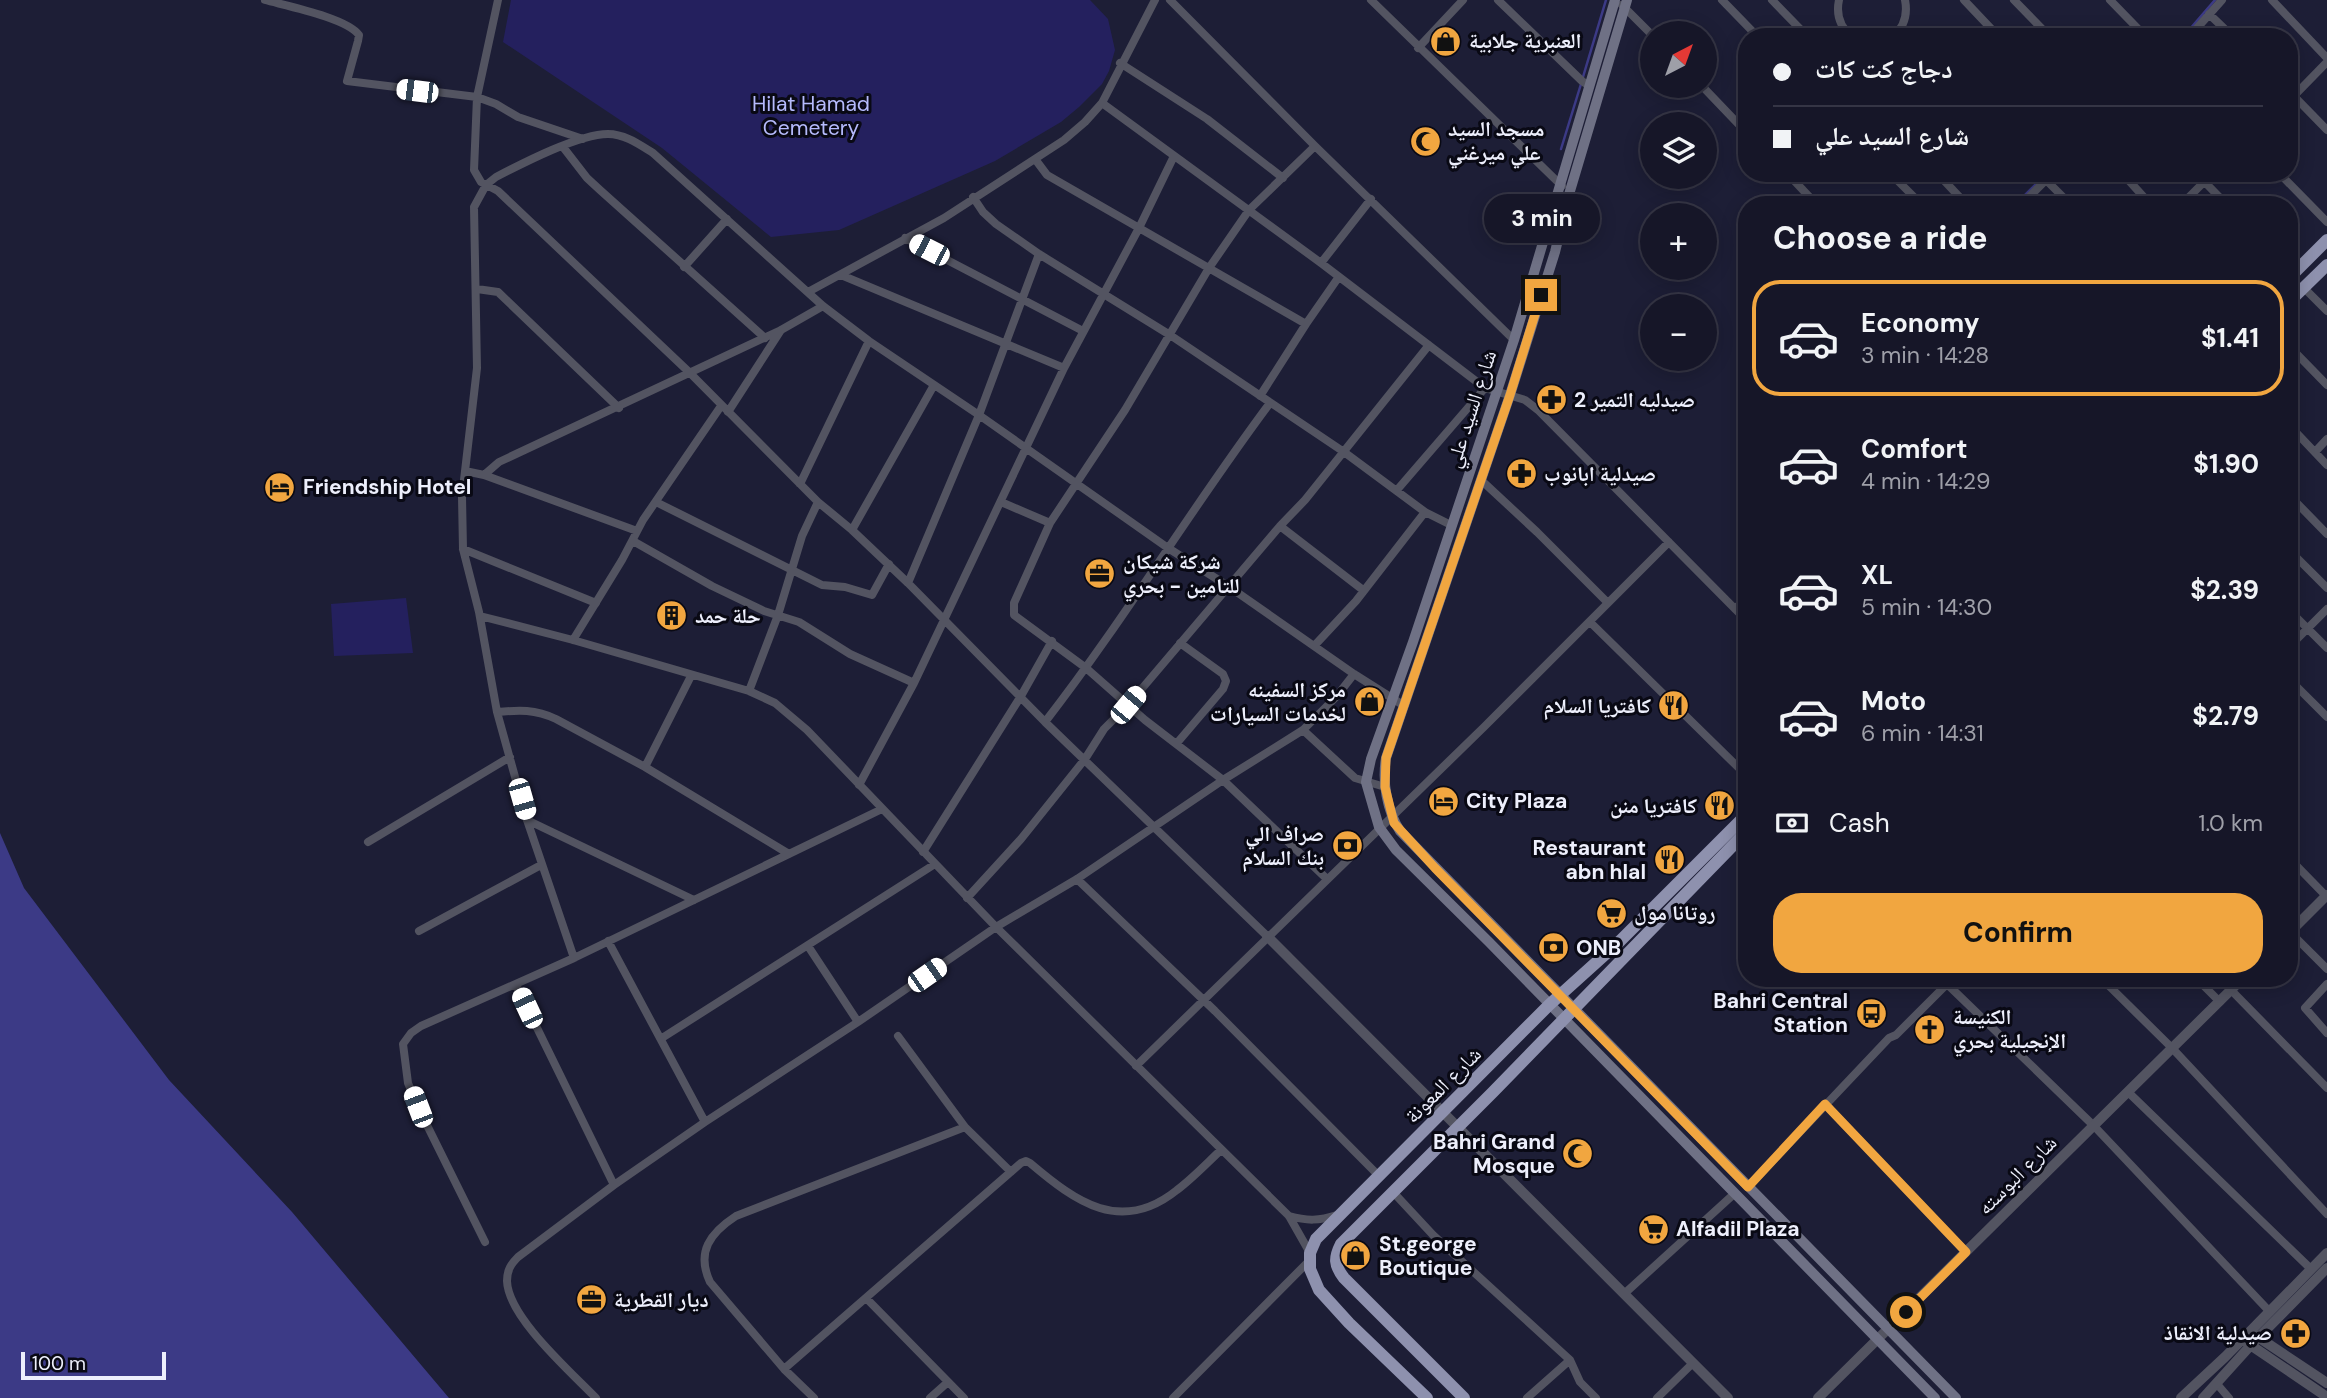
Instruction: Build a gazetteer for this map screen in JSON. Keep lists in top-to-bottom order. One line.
{"streets":{"highway":["شارع المعونة"],"main road":["شارع السيد علي"],"street":["شارع البوسته"]},"parks":["Hilat Hamad Cemetery"],"places":{"shop":["العنبرية جلابية","مركز السفينه لخدمات السيارات","St.george Boutique"],"mosque":["مسجد السيد علي ميرغني","Bahri Grand Mosque"],"pharmacy":["صيدليه التمير 2","صيدلية ابانوب","صيدلية الانقاذ"],"hotel":["Friendship Hotel","City Plaza"],"office":["شركة شيكان للتامين - بحري","ديار القطرية"],"building":["حلة حمد"],"restaurant":["كافتريا السلام","كافتريا منن","Restaurant abn hlal"],"bank":["صراف الي بنك السلام","ONB"],"supermarket":["روتانا مول","Alfadil Plaza"],"bus stop":["Bahri Central Station"],"church":["الكنيسة الإنجيلية بحري"]},"scale_bar":"100 m","north":"top right","page":{"map_buttons":["+","−"],"banner":["دجاج كت كات","شارع السيد علي"],"bubble":"3 min","heading":"Choose a ride","list":[{"name":"Economy","note":"3 min · 14:28","value":"$1.41"},{"name":"Comfort","note":"4 min · 14:29","value":"$1.90"},{"name":"XL","note":"5 min · 14:30","value":"$2.39"},{"name":"Moto","note":"6 min · 14:31","value":"$2.79"}],"pay":["Cash","1.0 km"],"buttons":"Confirm","scale":"100 m"}}
